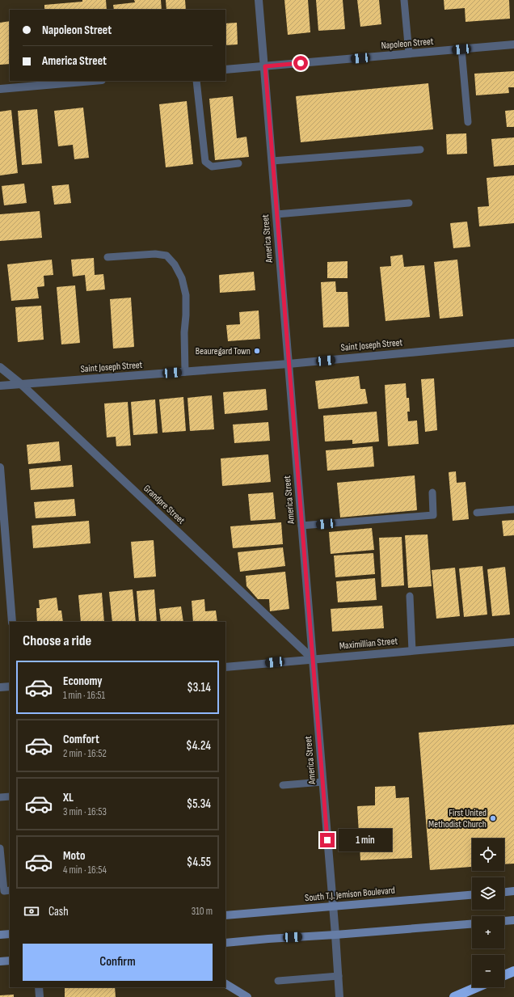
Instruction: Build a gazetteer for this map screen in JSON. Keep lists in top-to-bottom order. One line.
{"streets":{"main road":["South T.J. Jemison Boulevard"],"street":["Napoleon Street","America Street","Saint Joseph Street","Grandpre Street","Maximillian Street"]},"crossings":[["Napoleon Street","America Street"],["America Street","Saint Joseph Street"],["America Street","Grandpre Street"],["America Street","Maximillian Street"],["America Street","South T.J. Jemison Boulevard"],["Saint Joseph Street","Grandpre Street"],["Grandpre Street","Maximillian Street"]],"places":["Beauregard Town","First United Methodist Church"],"page":{"banner":["Napoleon Street","America Street"],"heading":"Choose a ride","list":[{"name":"Economy","note":"1 min · 16:51","value":"$3.14"},{"name":"Comfort","note":"2 min · 16:52","value":"$4.24"},{"name":"XL","note":"3 min · 16:53","value":"$5.34"},{"name":"Moto","note":"4 min · 16:54","value":"$4.55"}],"bubble":"1 min","map_buttons":["+","−"],"pay":["Cash","310 m"],"buttons":"Confirm"}}
